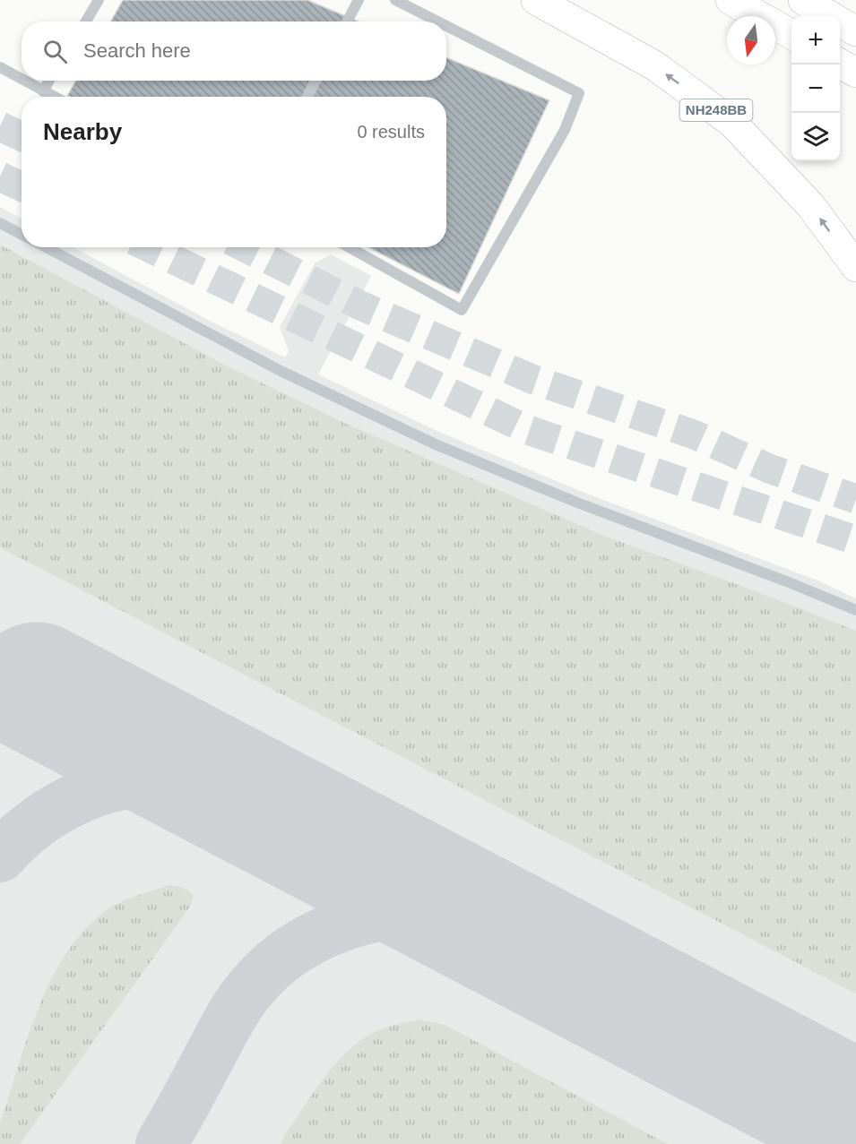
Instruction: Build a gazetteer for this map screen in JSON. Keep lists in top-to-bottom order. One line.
{"streets":{"main road":["NH248BB"]},"north":"bottom","page":{"map_buttons":["+","−"],"search":"Search here","heading":["Nearby","0 results"]}}
